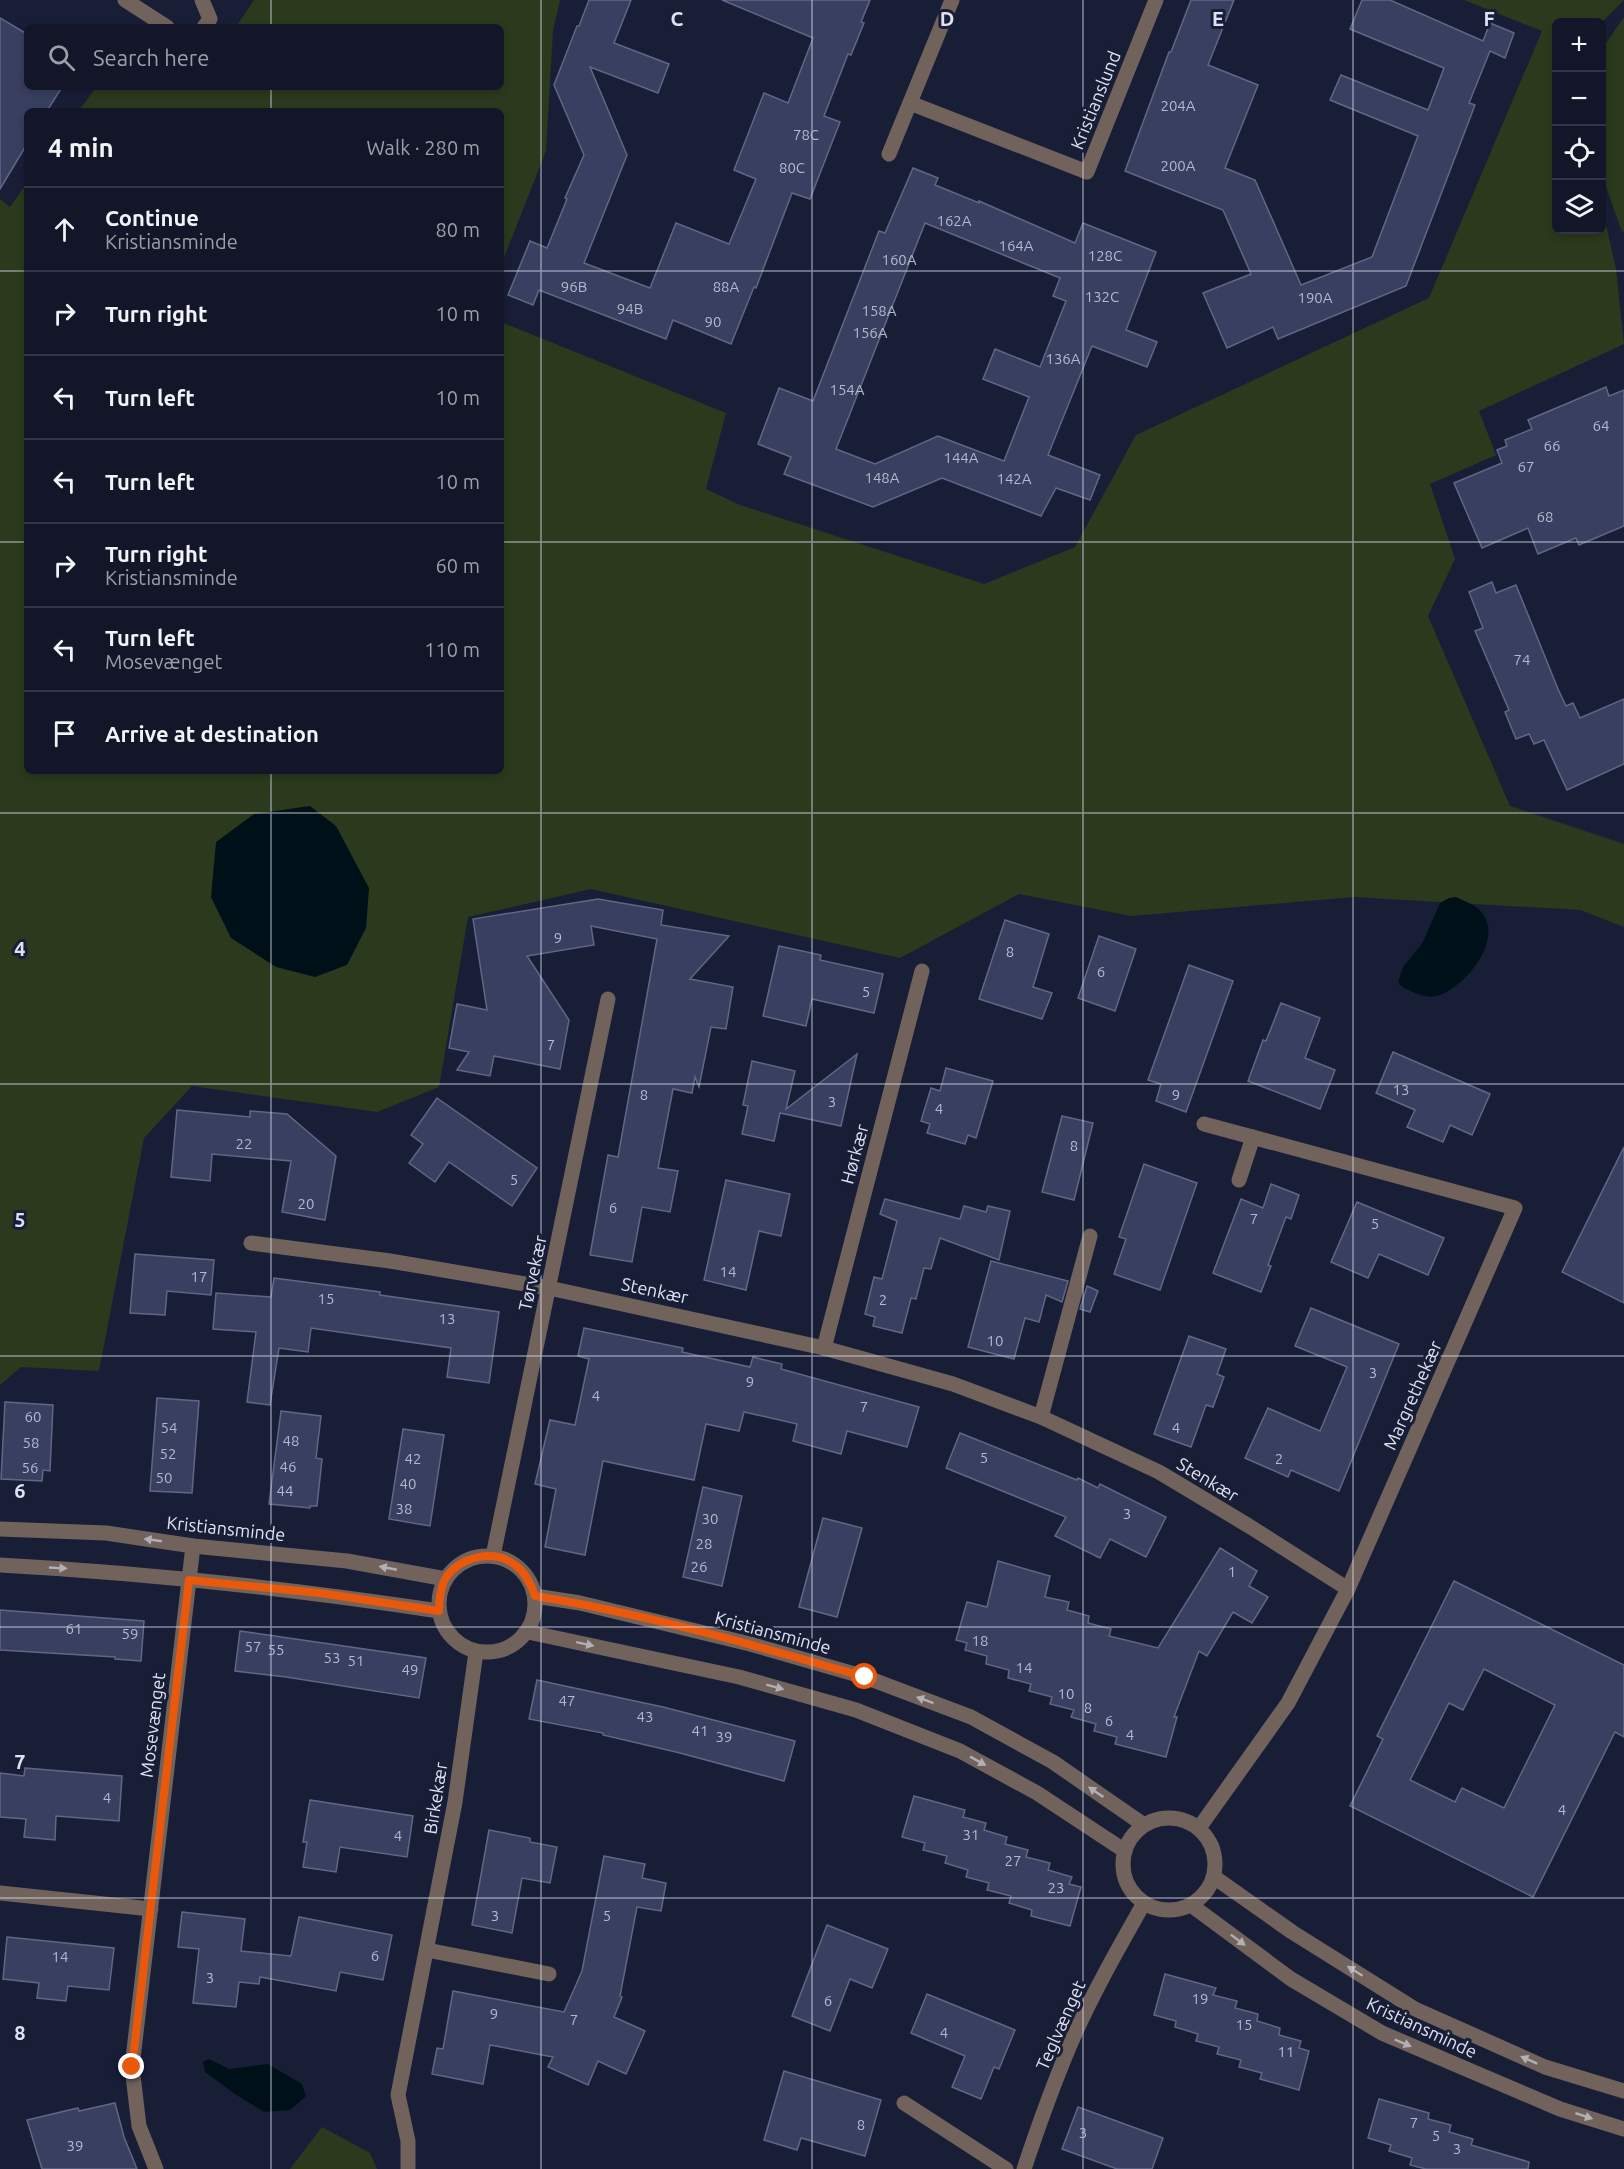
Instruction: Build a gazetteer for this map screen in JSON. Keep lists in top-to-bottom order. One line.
{"streets":{"street":["Kristianslund","Hørkær","Tørvekær","Stenkær","Margrethekær","Kristiansminde","Mosevænget","Birkekær","Teglvænget"]},"crossings":[["Hørkær","Stenkær"],["Tørvekær","Stenkær"],["Tørvekær","Kristiansminde"],["Tørvekær","Birkekær"],["Stenkær","Margrethekær"],["Margrethekær","Kristiansminde"],["Margrethekær","Teglvænget"],["Kristiansminde","Mosevænget"],["Kristiansminde","Birkekær"],["Kristiansminde","Teglvænget"]],"house_numbers":["204A","78C","200A","80C","162A","164A","128C","160A","96B","88A","132C","190A","94B","158A","90","156A","136A","154A","64","66","144A","67","148A","142A","68","74","9","8","6","5","7","13","8","9","3","4","22","8","5","20","6","7","5","14","17","15","2","13","10","3","9","4","7","60","54","4","48","58","52","5","42","2","46","56","50","40","44","38","3","30","28","26","1","61","59","18","57","55","53","51","14","49","10","47","8","43","6","41","4","39","4","4","31","4","27","23","3","5","6","14","3","19","6","9","7","15","4","11","7","8","3","5","39","3"],"page":{"map_buttons":["+","−"],"search":"Search here","heading":["4 min","Walk · 280 m"],"list":[["Continue","Kristiansminde","80 m"],["Turn right","10 m"],["Turn left","10 m"],["Turn left","10 m"],["Turn right","Kristiansminde","60 m"],["Turn left","Mosevænget","110 m"],"Arrive at destination"]},"grid":{"columns":["C","D","E","F"],"rows":["4","5","6","7","8"]}}
